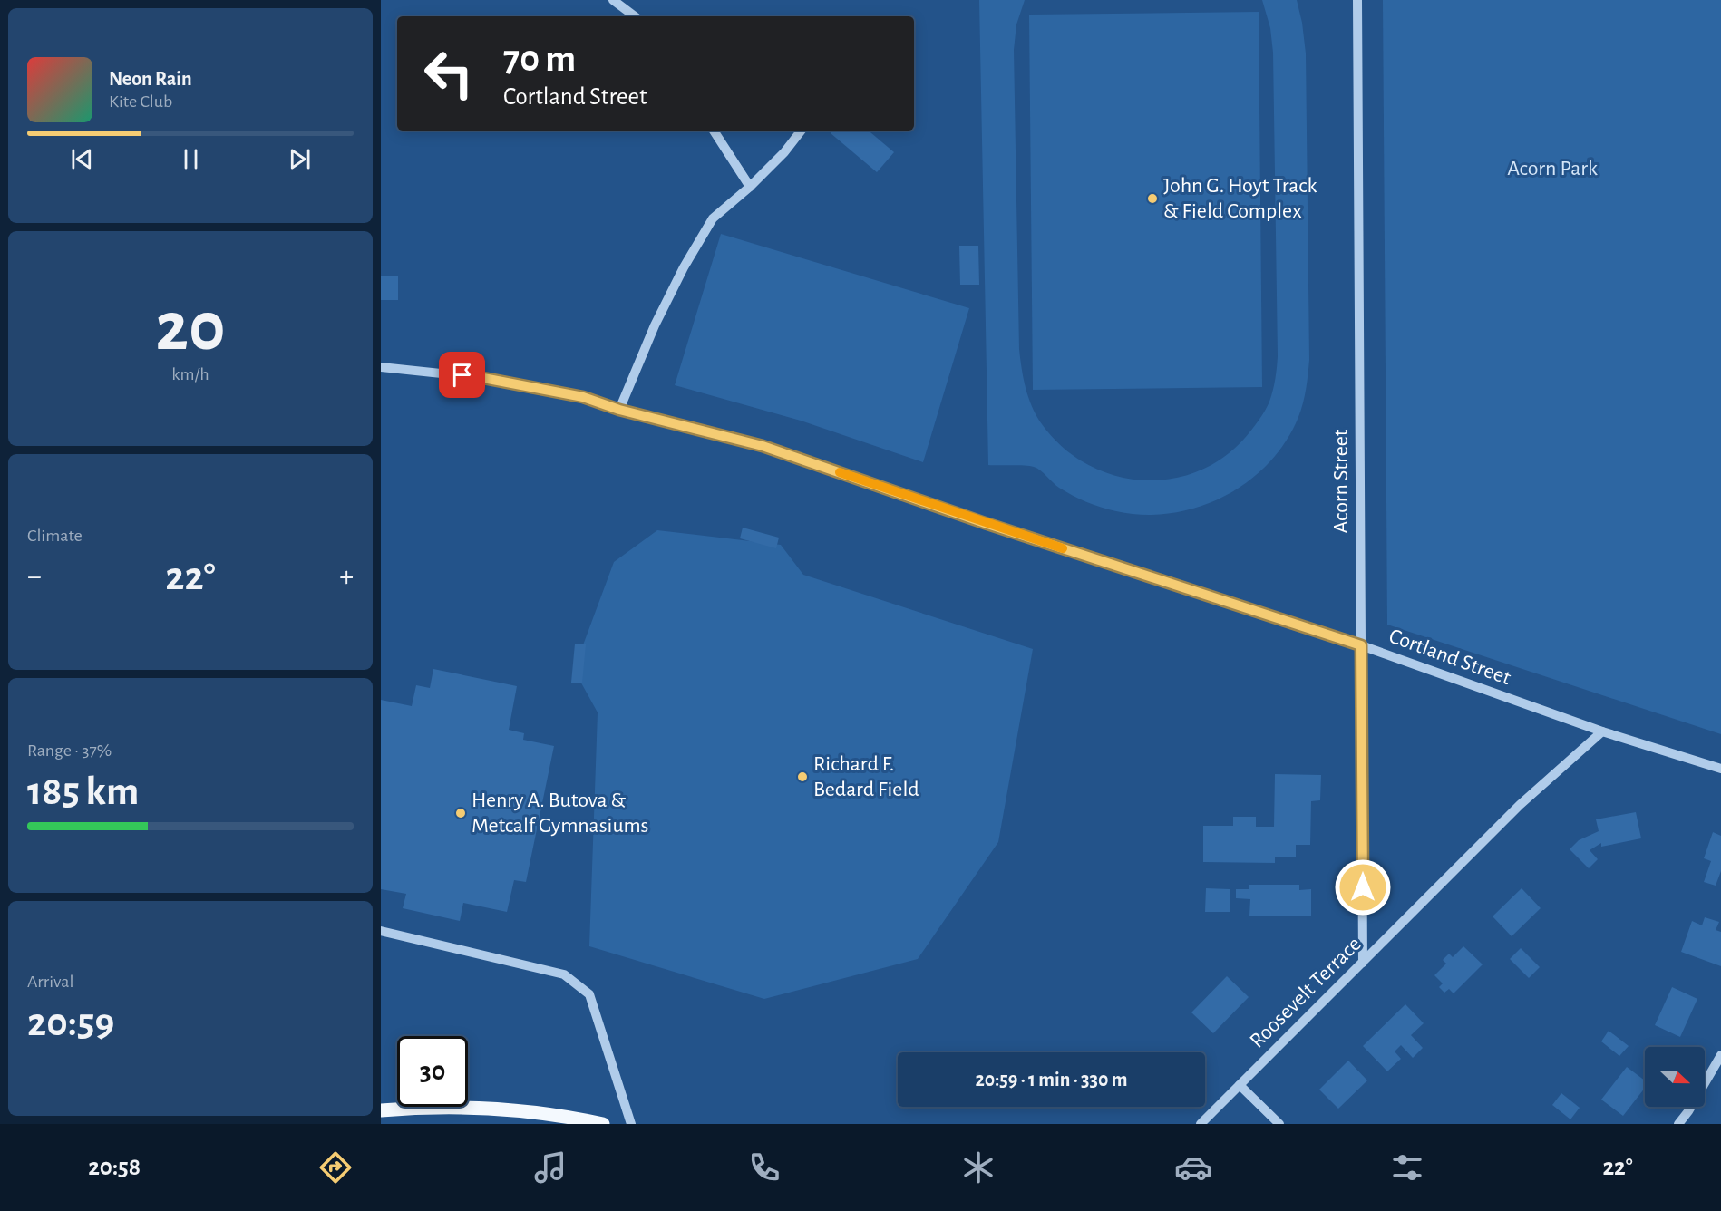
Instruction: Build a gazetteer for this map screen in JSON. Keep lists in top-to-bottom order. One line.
{"streets":{"street":["Acorn Street","Cortland Street","Roosevelt Terrace"]},"crossings":[["Acorn Street","Cortland Street"],["Acorn Street","Roosevelt Terrace"],["Cortland Street","Roosevelt Terrace"]],"parks":["Acorn Park"],"places":["John G. Hoyt Track & Field Complex","Richard F. Bedard Field","Henry A. Butova & Metcalf Gymnasiums"],"north":"right","page":{"turn":["70 m","Cortland Street"],"song":["Neon Rain","Kite Club"],"tile":[["20","km/h"],"Climate",["Range · 37%","185 km"],["Arrival","20:59"]],"heat":["−","22°","+"],"limit":"30","trip":"20:59 · 1 min · 330 m","tabs":["20:58","22°"]}}
